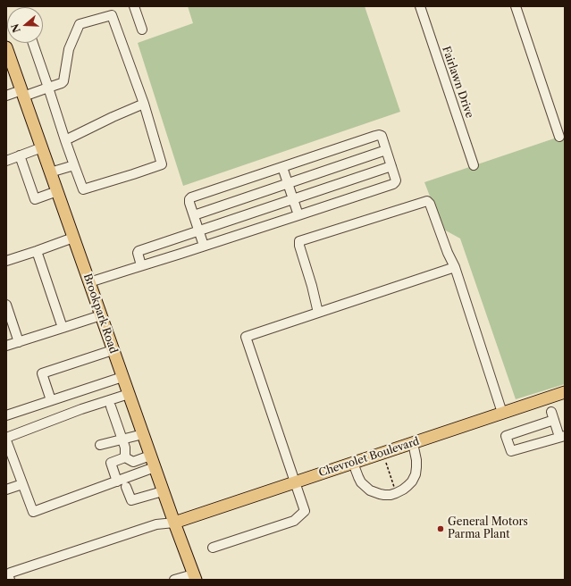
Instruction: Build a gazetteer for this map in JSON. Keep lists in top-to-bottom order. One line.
{"streets":{"main road":["Brookpark Road","Chevrolet Boulevard"],"street":["Fairlawn Drive"]},"crossings":[["Brookpark Road","Chevrolet Boulevard"]],"places":["General Motors Parma Plant"],"north":"left"}
